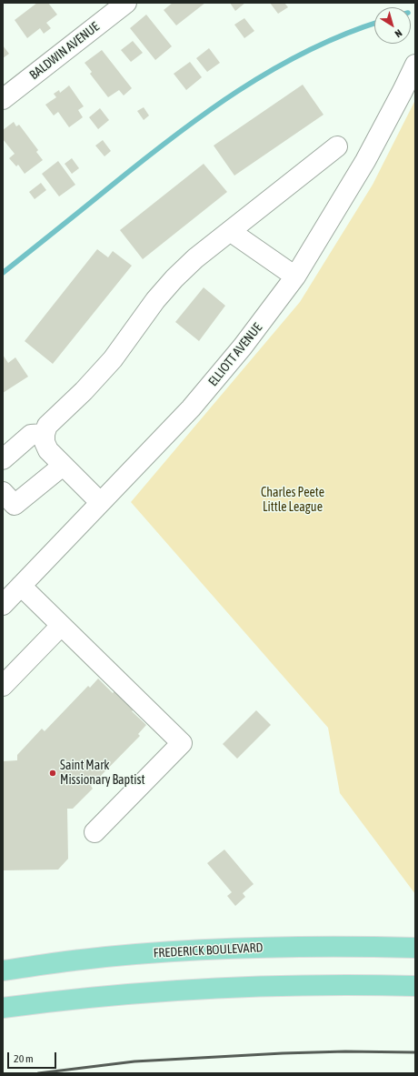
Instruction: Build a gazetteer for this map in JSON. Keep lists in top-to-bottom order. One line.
{"streets":{"main road":["FREDERICK BOULEVARD"],"street":["BALDWIN AVENUE","ELLIOTT AVENUE"]},"parks":["Charles Peete Little League"],"places":["Saint Mark Missionary Baptist"],"scale_bar":"20 m","north":"bottom right"}
